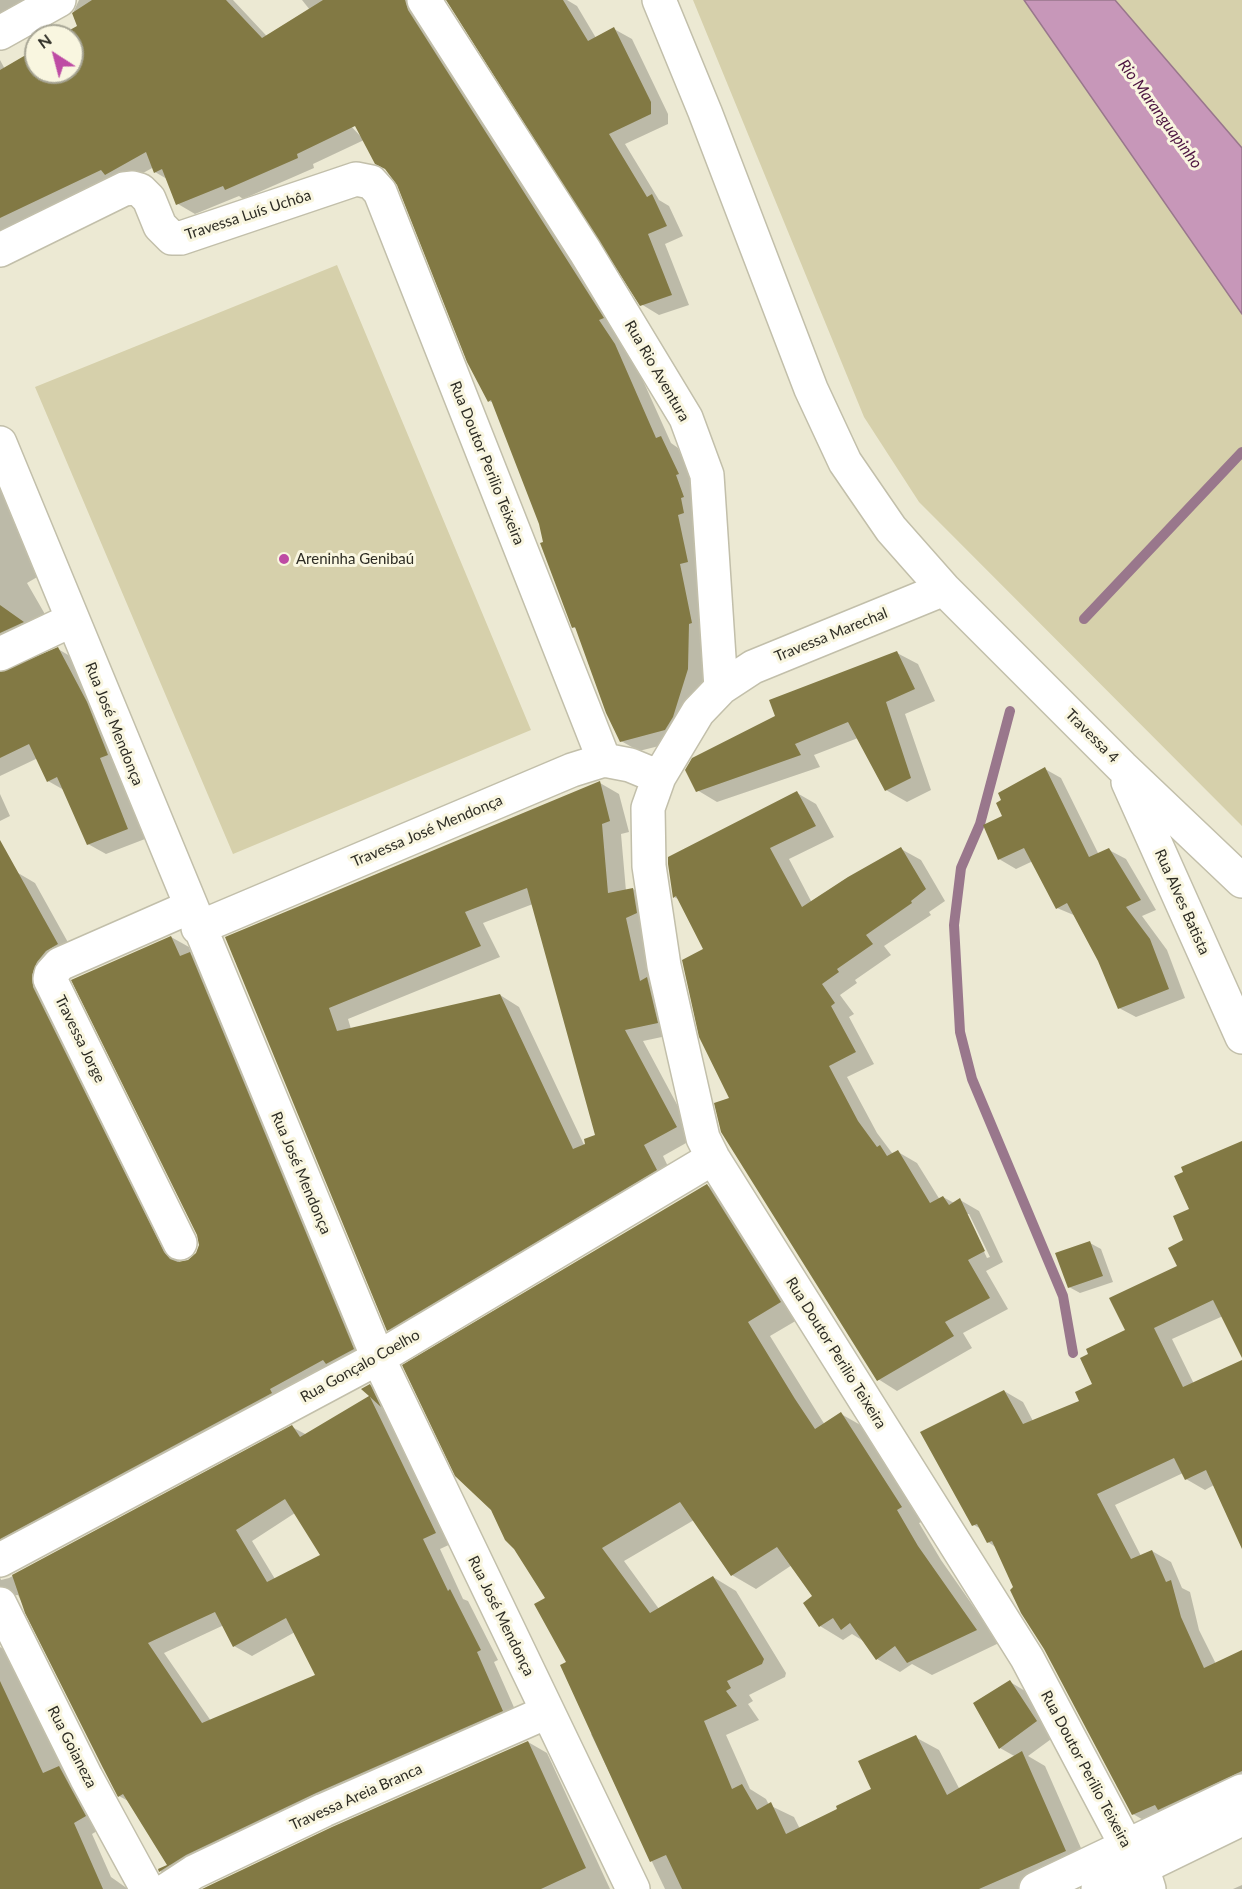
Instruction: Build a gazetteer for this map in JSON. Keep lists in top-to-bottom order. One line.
{"streets":{"street":["Travessa Luís Uchôa","Rua Rio Aventura","Rua Doutor Perilio Teixeira","Travessa Marechal","Rua José Mendonça","Travessa 4","Travessa José Mendonça","Rua Alves Batista","Travessa Jorge","Rua Gonçalo Coelho","Rua Goianeza","Travessa Areia Branca"]},"crossings":[["Travessa Luís Uchôa","Rua Doutor Perilio Teixeira"],["Rua Rio Aventura","Travessa Marechal"],["Rua Doutor Perilio Teixeira","Travessa José Mendonça"],["Rua Doutor Perilio Teixeira","Rua Gonçalo Coelho"],["Travessa Marechal","Travessa 4"],["Rua José Mendonça","Travessa José Mendonça"],["Rua José Mendonça","Travessa Jorge"],["Rua José Mendonça","Rua Gonçalo Coelho"],["Rua José Mendonça","Travessa Areia Branca"],["Travessa 4","Rua Alves Batista"],["Travessa José Mendonça","Travessa Jorge"]],"water":["Rio Maranguapinho"],"places":["Areninha Genibaú"],"north":"top left"}
